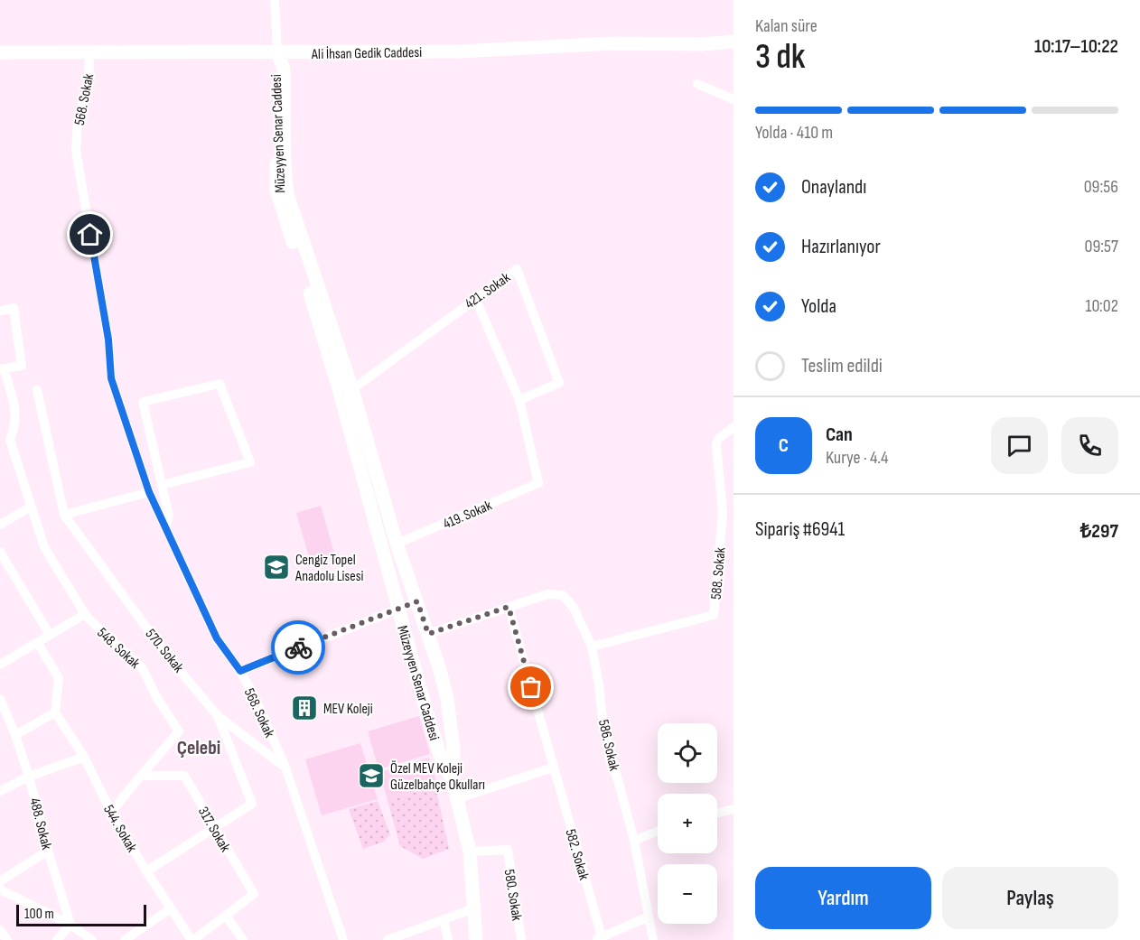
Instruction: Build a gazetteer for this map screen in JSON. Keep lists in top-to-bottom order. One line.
{"streets":{"main road":["Ali İhsan Gedik Caddesi","Müzeyyen Senar Caddesi"],"street":["568. Sokak","421. Sokak","419. Sokak","588. Sokak","548. Sokak","570. Sokak","586. Sokak","488. Sokak","544. Sokak","317. Sokak","582. Sokak","580. Sokak"]},"crossings":[["Ali İhsan Gedik Caddesi","568. Sokak"],["Ali İhsan Gedik Caddesi","Müzeyyen Senar Caddesi"],["568. Sokak","570. Sokak"],["Müzeyyen Senar Caddesi","421. Sokak"],["Müzeyyen Senar Caddesi","419. Sokak"],["Müzeyyen Senar Caddesi","580. Sokak"],["421. Sokak","419. Sokak"],["588. Sokak","586. Sokak"],["548. Sokak","317. Sokak"],["586. Sokak","582. Sokak"],["544. Sokak","317. Sokak"]],"districts":["Çelebi"],"places":{"school or university":["Cengiz Topel Anadolu Lisesi","Özel MEV Koleji Güzelbahçe Okulları"],"building":["MEV Koleji"]},"scale_bar":"100 m","page":{"heading":["3 dk","Kalan süre","10:17–10:22"],"panel":["Can","Kurye · 4.4","Sipariş #6941","₺297"],"bar":"Yolda · 410 m","list":[["Onaylandı","09:56"],["Hazırlanıyor","09:57"],["Yolda","10:02"],"Teslim edildi"],"round":"C","map_buttons":["+","−"],"buttons":["Yardım","Paylaş"],"scale":"100 m"}}
